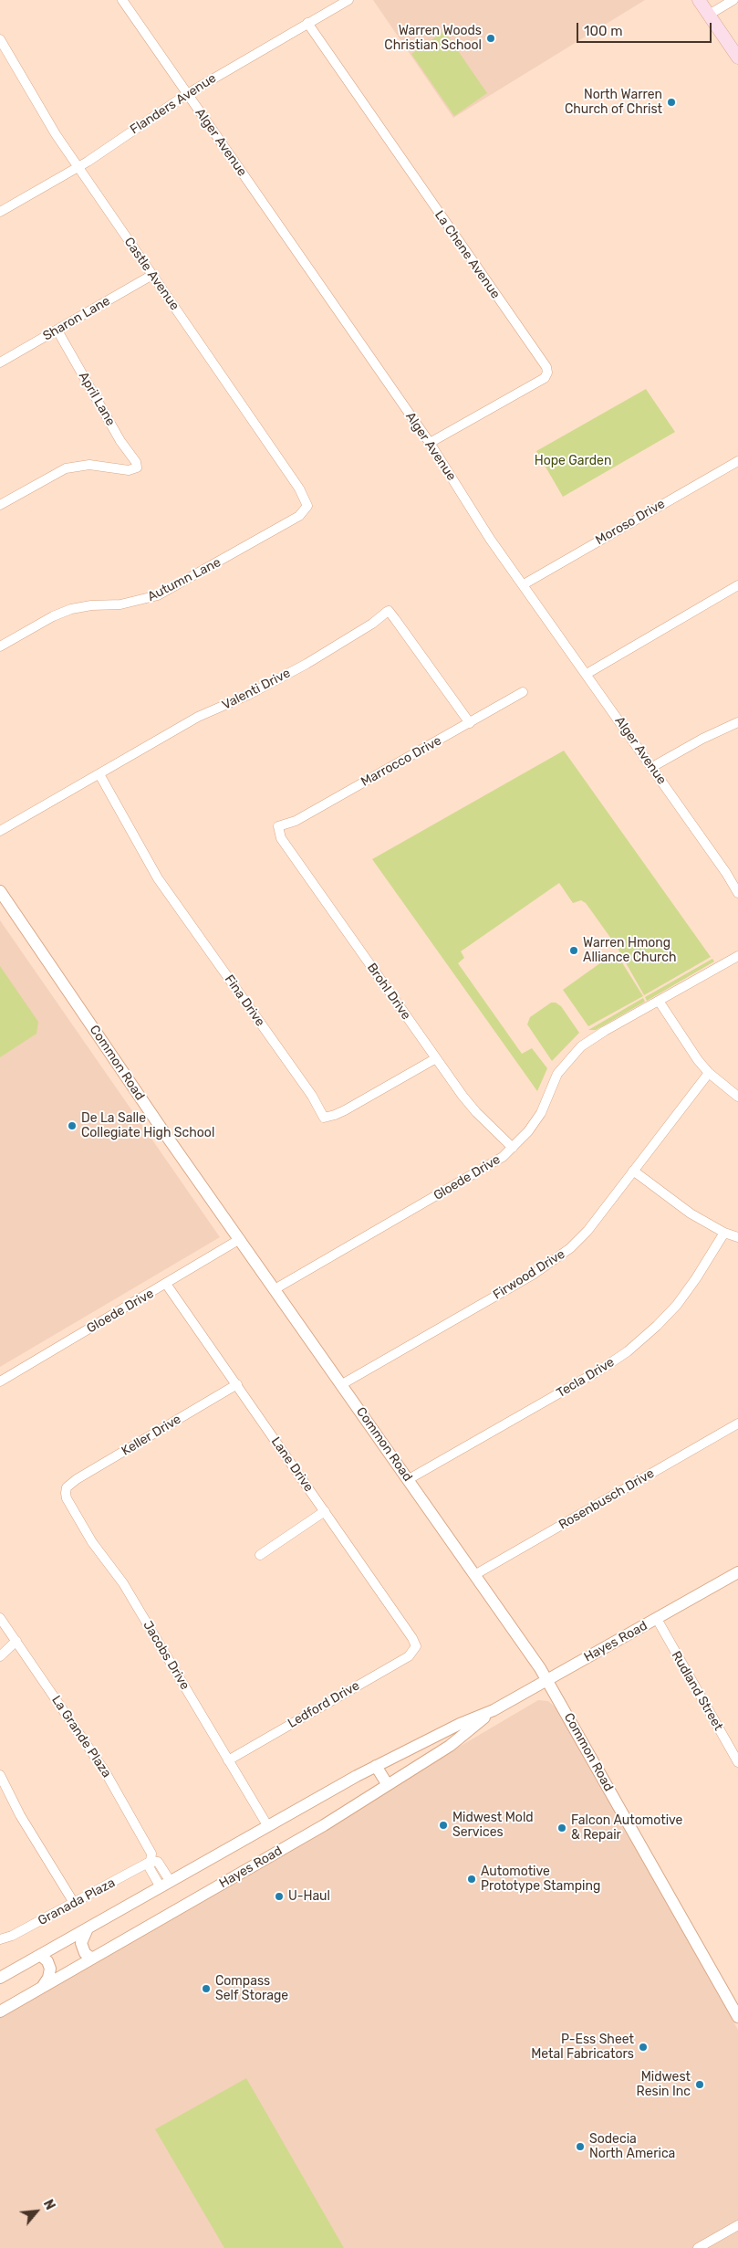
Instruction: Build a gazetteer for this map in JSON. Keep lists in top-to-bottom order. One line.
{"streets":{"street":["Flanders Avenue","Alger Avenue","La Chene Avenue","Castle Avenue","Sharon Lane","April Lane","Moroso Drive","Autumn Lane","Valenti Drive","Marrocco Drive","Brohl Drive","Fina Drive","Common Road","Gloede Drive","Firwood Drive","Tecla Drive","Keller Drive","Lane Drive","Rosenbusch Drive","Hayes Road","Jacobs Drive","Rudland Street","Ledford Drive","La Grande Plaza","Granada Plaza"]},"crossings":[["Flanders Avenue","Alger Avenue"],["Flanders Avenue","La Chene Avenue"],["Flanders Avenue","Castle Avenue"],["Alger Avenue","La Chene Avenue"],["Alger Avenue","Moroso Drive"],["Castle Avenue","Sharon Lane"],["Castle Avenue","Autumn Lane"],["Sharon Lane","April Lane"],["Valenti Drive","Marrocco Drive"],["Valenti Drive","Fina Drive"],["Marrocco Drive","Brohl Drive"],["Brohl Drive","Fina Drive"],["Brohl Drive","Gloede Drive"],["Common Road","Gloede Drive"],["Common Road","Firwood Drive"],["Common Road","Tecla Drive"],["Common Road","Rosenbusch Drive"],["Common Road","Hayes Road"],["Gloede Drive","Lane Drive"],["Keller Drive","Lane Drive"],["Keller Drive","Jacobs Drive"],["Lane Drive","Ledford Drive"],["Hayes Road","Jacobs Drive"],["Hayes Road","Rudland Street"],["Hayes Road","La Grande Plaza"],["Jacobs Drive","Ledford Drive"],["La Grande Plaza","Granada Plaza"]],"parks":["Hope Garden"],"places":["Warren Woods Christian School","North Warren Church of Christ","Warren Hmong Alliance Church","De La Salle Collegiate High School","Midwest Mold Services","Falcon Automotive & Repair","Automotive Prototype Stamping","U-Haul","Compass Self Storage","P-Ess Sheet Metal Fabricators","Midwest Resin Inc","Sodecia North America"],"scale_bar":"100 m","north":"top right"}
